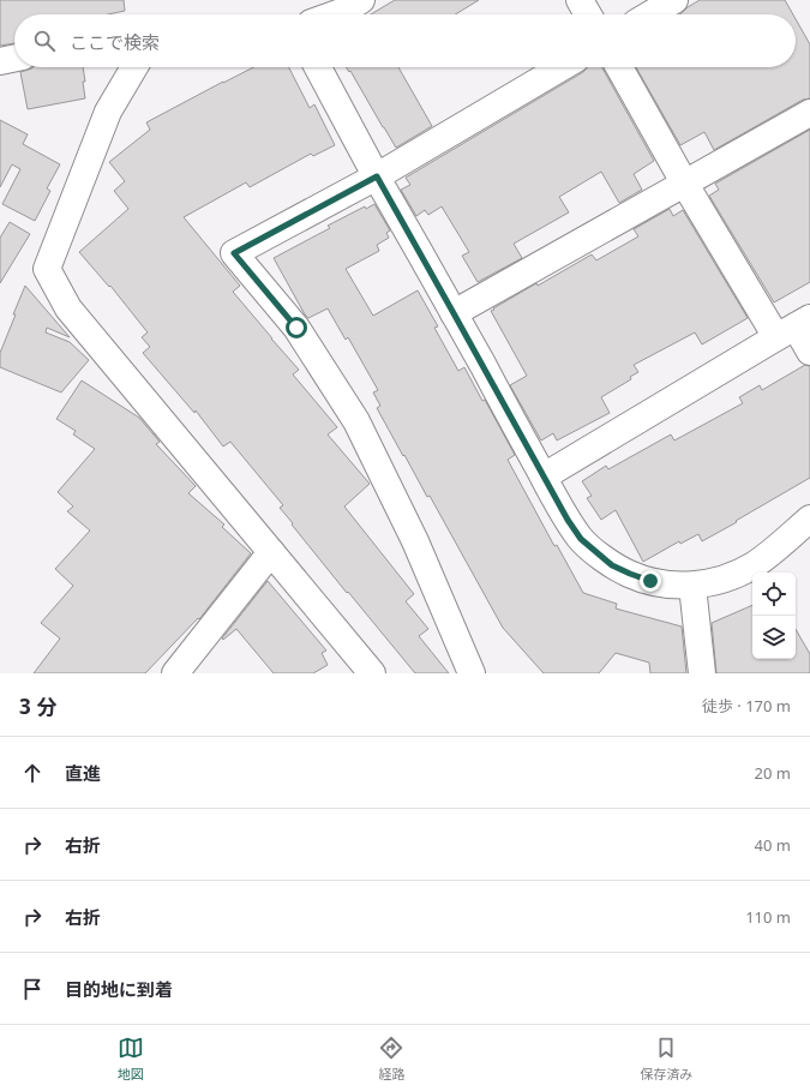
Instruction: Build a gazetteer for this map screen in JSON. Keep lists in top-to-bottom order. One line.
{"page":{"search":"ここで検索","heading":["3 分","徒歩 · 170 m"],"list":[["直進","20 m"],["右折","40 m"],["右折","110 m"],"目的地に到着"],"nav":["地図","経路","保存済み"]}}
